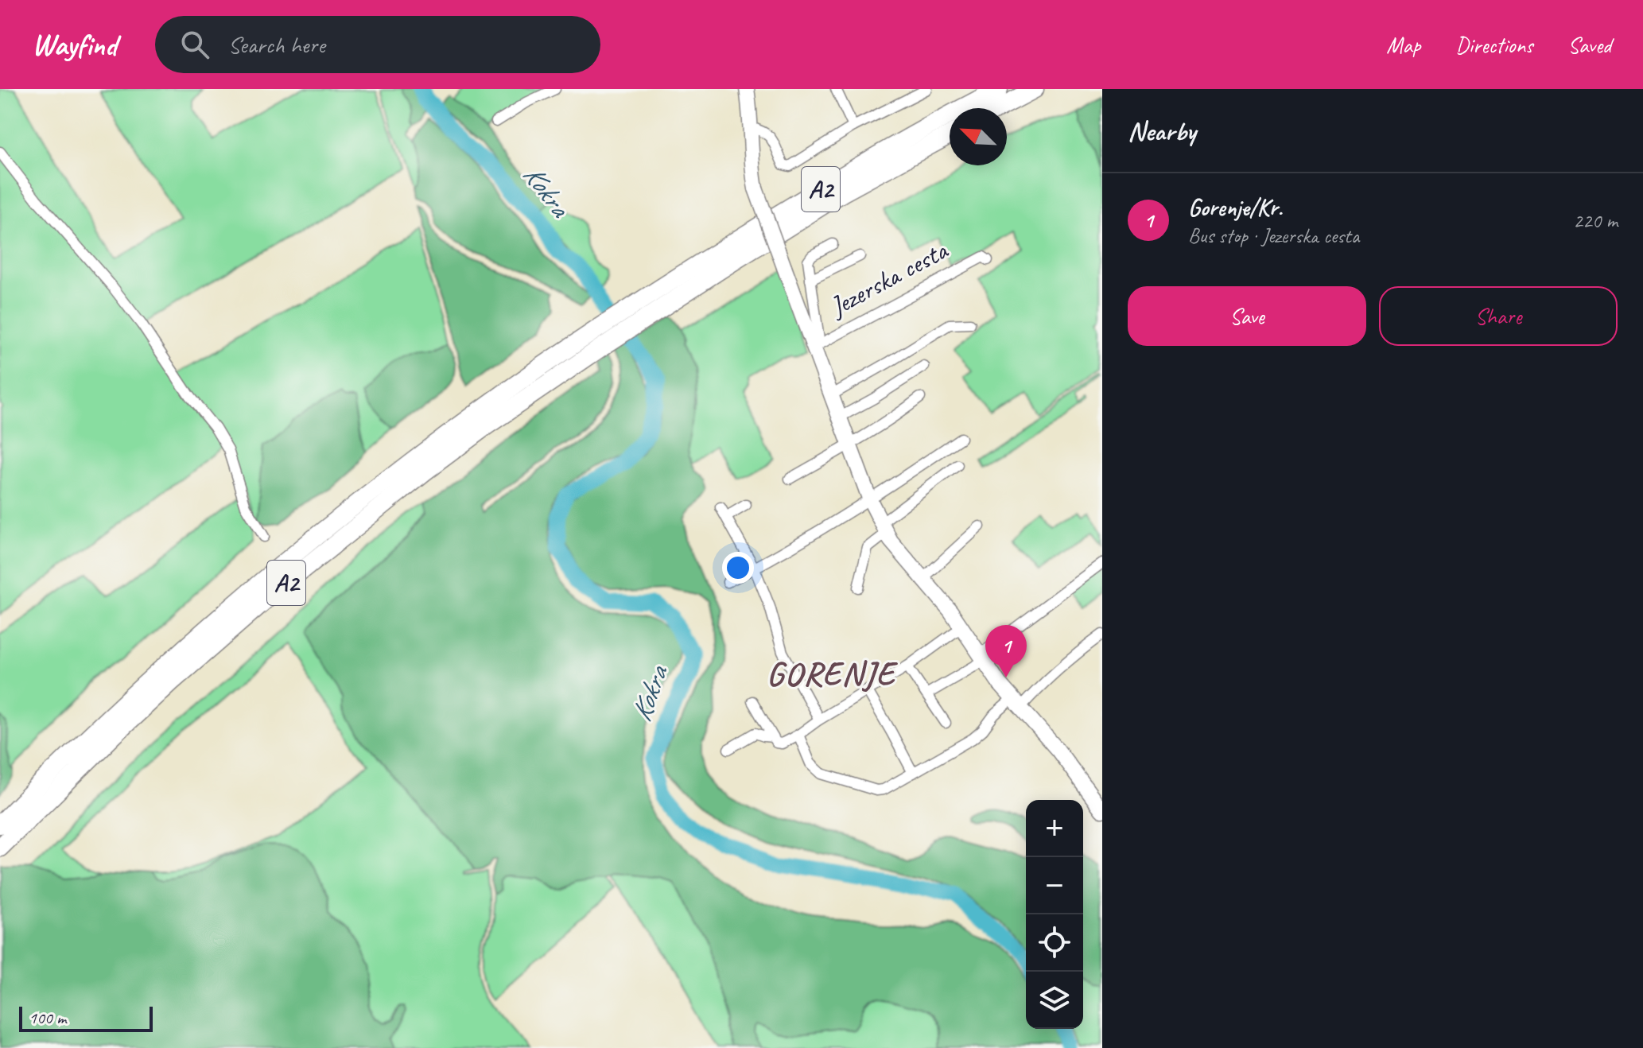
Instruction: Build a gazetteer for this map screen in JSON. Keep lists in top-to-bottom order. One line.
{"streets":{"highway":["A2"],"street":["Jezerska cesta"]},"districts":["GORENJE"],"water":["Kokra"],"scale_bar":"100 m","north":"top left","page":{"header":"Wayfind","search":"Search here","nav":["Map","Directions","Saved"],"heading":"Nearby","list":[{"mark":"1","name":"Gorenje/Kr.","note":"Bus stop · Jezerska cesta","value":"220 m"}],"buttons":["Save","Share"],"pins":"1","map_buttons":["+","−"],"scale":"100 m"}}
